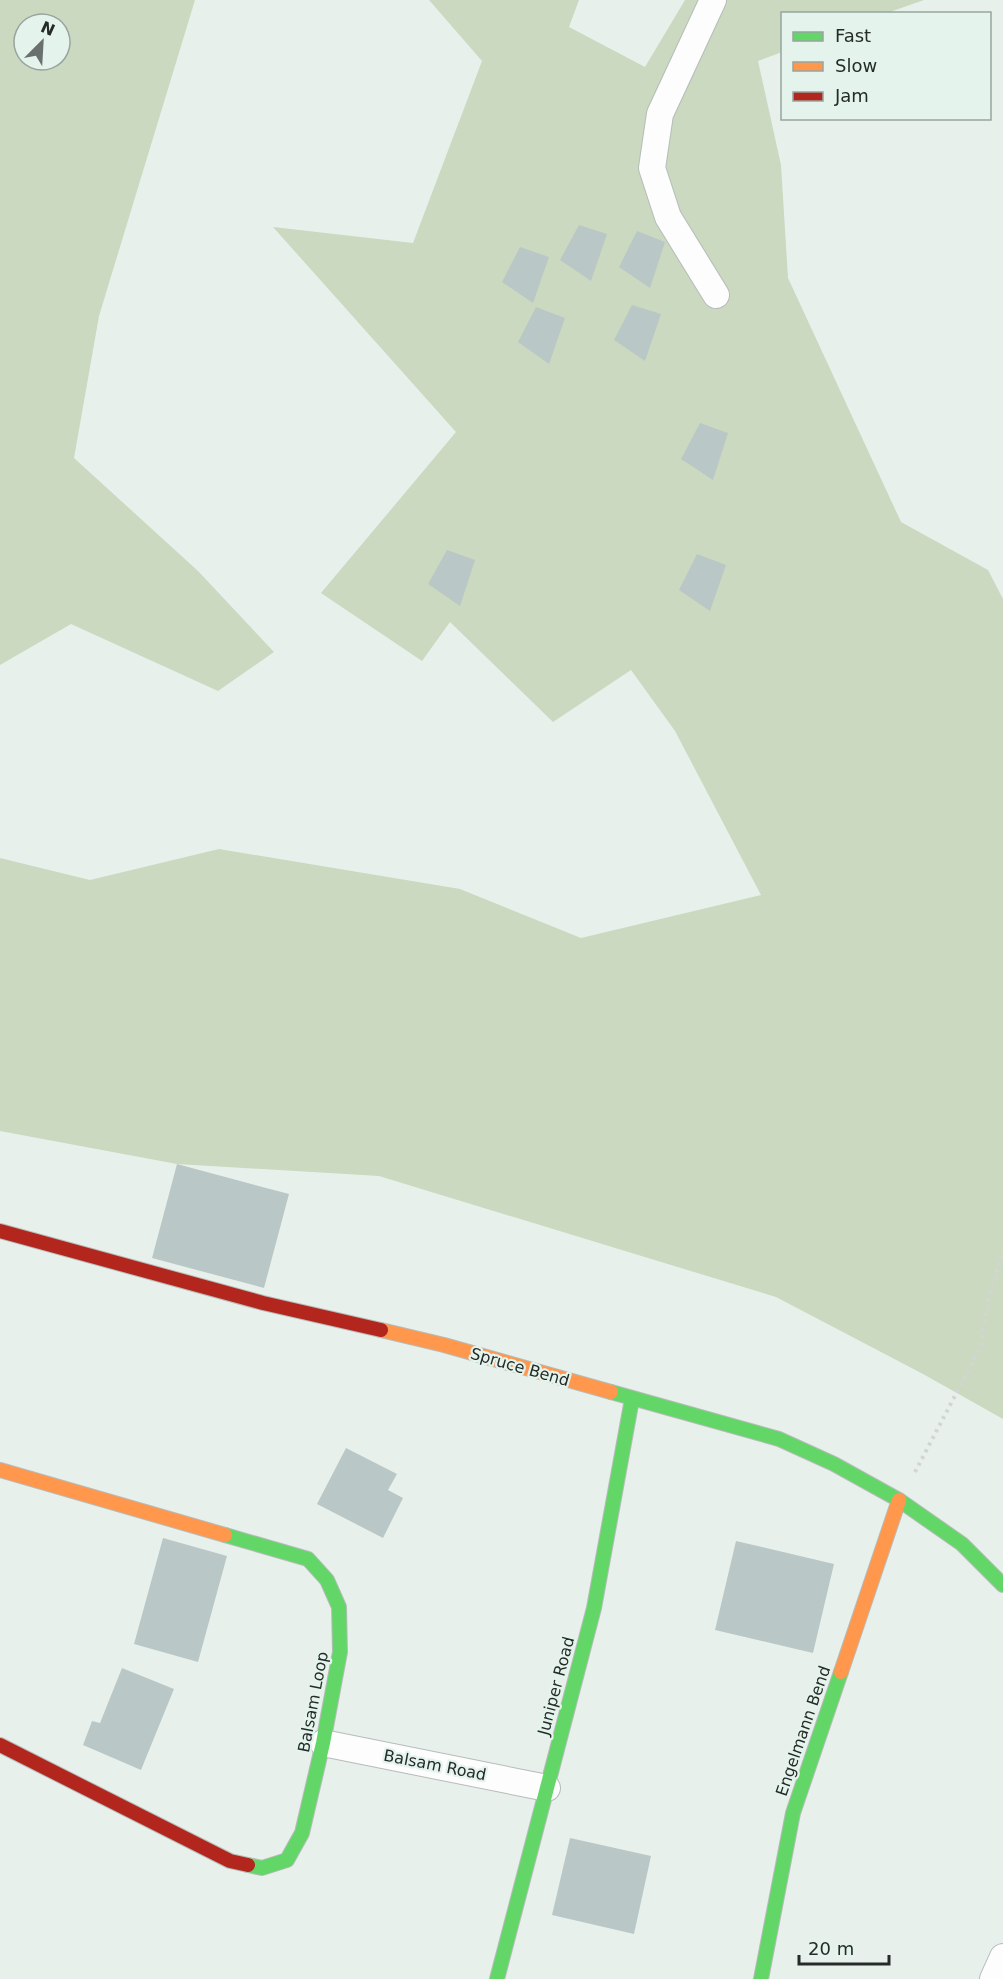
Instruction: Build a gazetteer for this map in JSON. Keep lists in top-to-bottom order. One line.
{"streets":{"street":["Spruce Bend","Juniper Road","Balsam Loop","Engelmann Bend","Balsam Road"]},"crossings":[["Spruce Bend","Juniper Road"],["Spruce Bend","Engelmann Bend"],["Juniper Road","Balsam Road"],["Balsam Loop","Balsam Road"]],"legend":["Fast","Slow","Jam"],"scale_bar":"20 m","north":"top right"}
